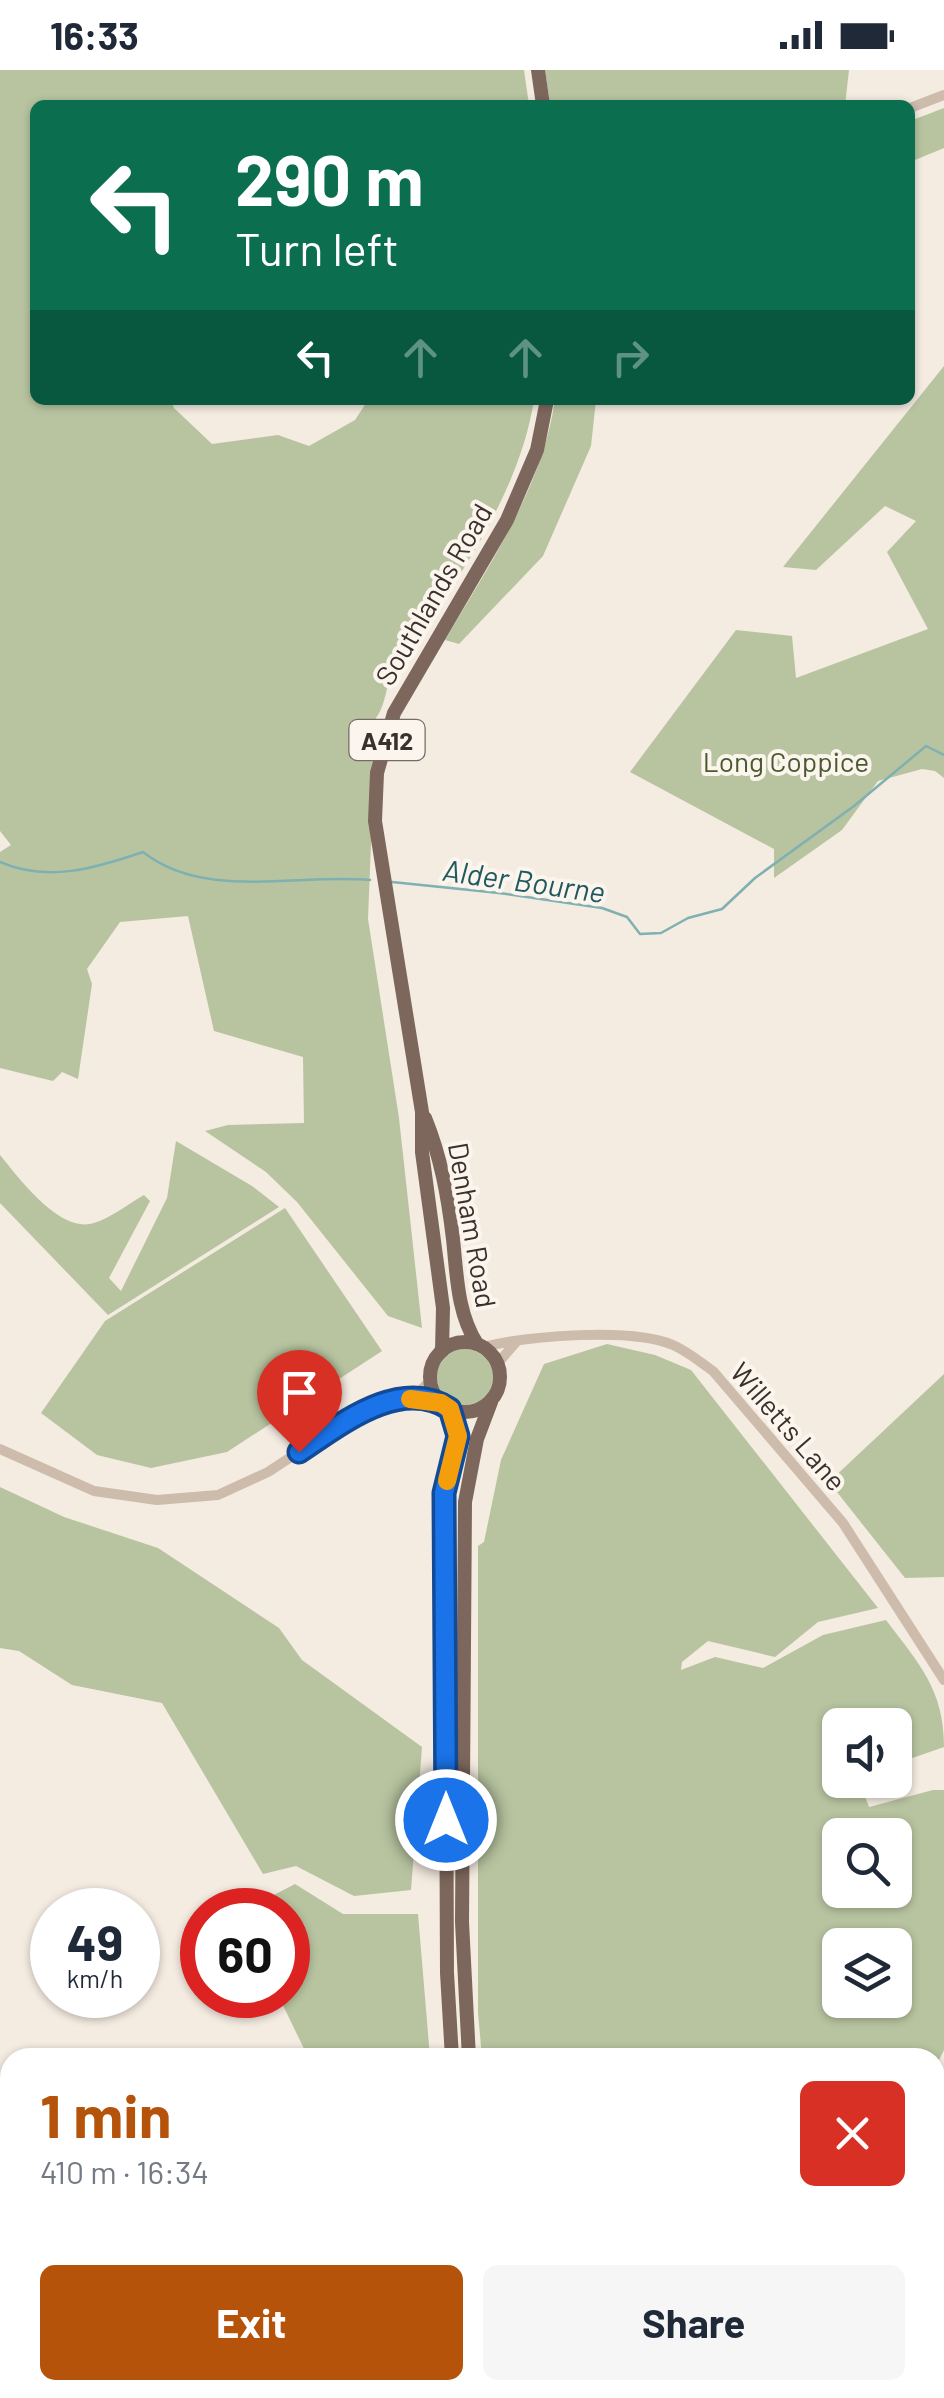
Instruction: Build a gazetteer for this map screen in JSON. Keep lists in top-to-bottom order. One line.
{"streets":{"main road":["Southlands Road","A412","Denham Road"],"street":["Willetts Lane"]},"crossings":[["Southlands Road","Denham Road"],["Denham Road","Willetts Lane"]],"water":["Alder Bourne"],"parks":["Long Coppice"],"page":{"status":"16:33","turn":["290 m","Turn left"],"speed":"49 km/h","limit":"60","heading":["1 min","410 m · 16:34"],"buttons":["Exit","Share"]}}
